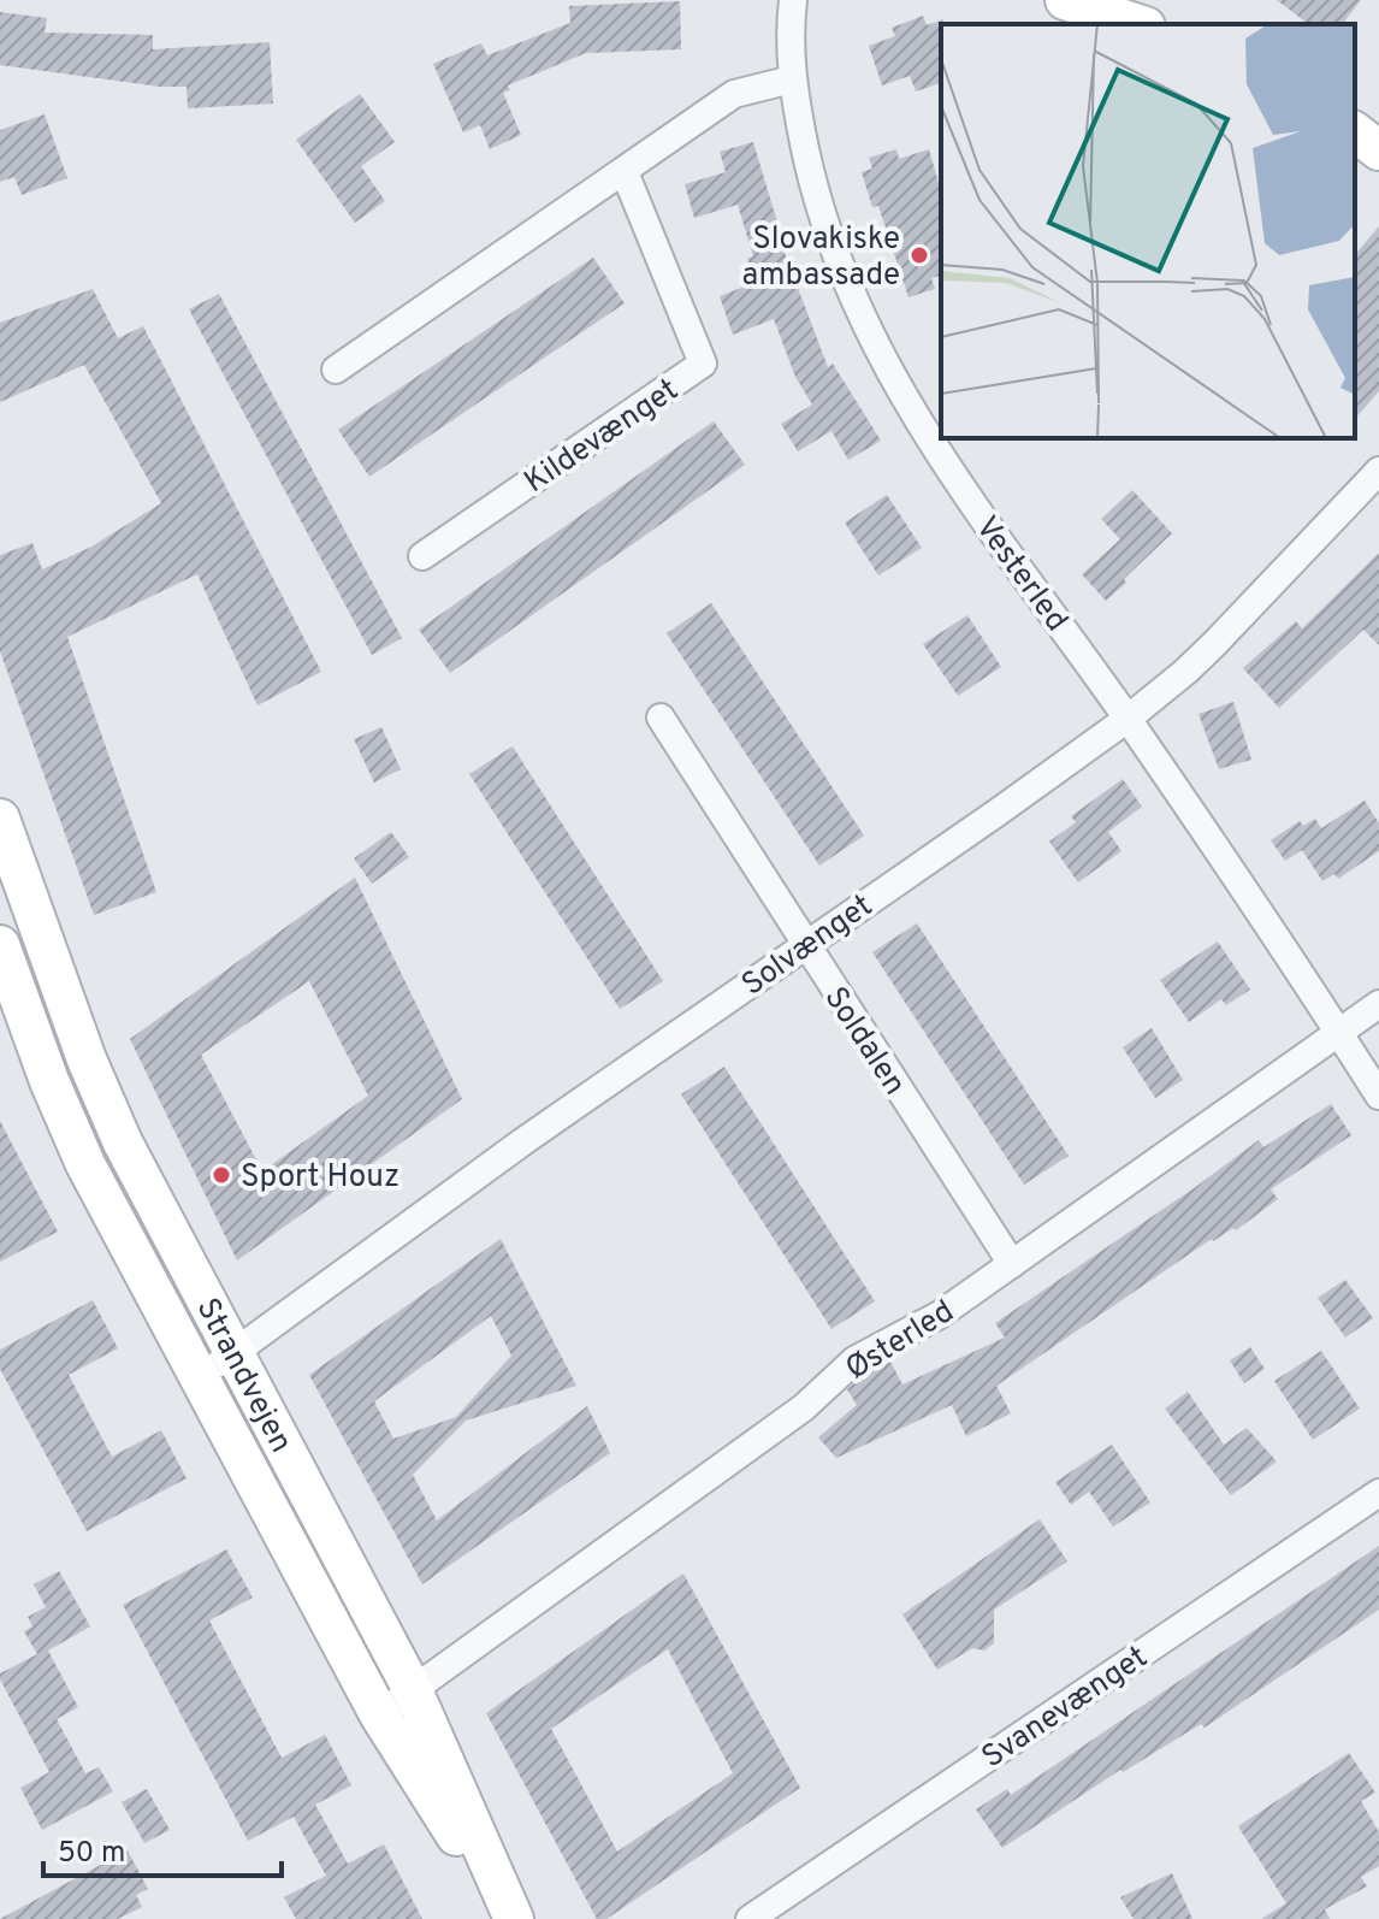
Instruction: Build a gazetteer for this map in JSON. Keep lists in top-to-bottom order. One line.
{"streets":{"street":["Kildevænget","Vesterled","Solvænget","Soldalen","Østerled","Strandvejen","Svanevænget"]},"crossings":[["Vesterled","Solvænget"],["Vesterled","Østerled"],["Solvænget","Soldalen"],["Solvænget","Strandvejen"],["Soldalen","Østerled"],["Østerled","Strandvejen"]],"places":["Slovakiske ambassade","Sport Houz"],"scale_bar":"50 m"}
